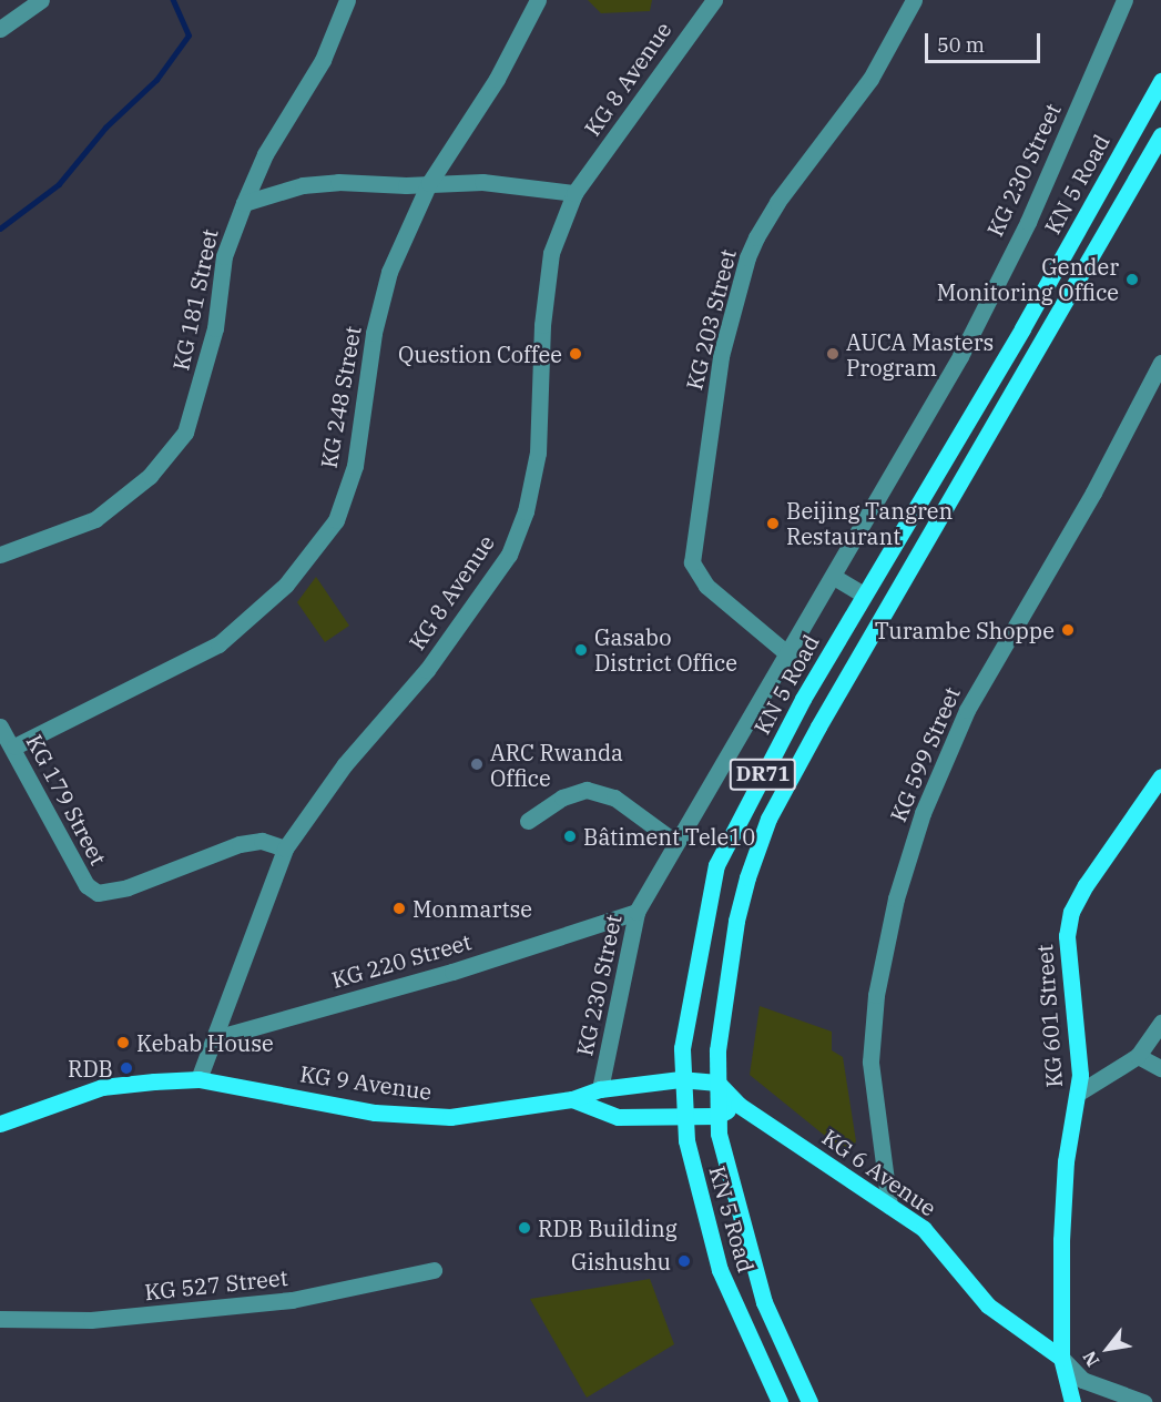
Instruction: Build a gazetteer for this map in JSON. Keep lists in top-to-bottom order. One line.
{"streets":{"main road":["KN 5 Road","DR71","KG 601 Street","KG 9 Avenue","KG 6 Avenue"],"street":["KG 8 Avenue","KG 230 Street","KG 181 Street","KG 203 Street","KG 248 Street","KG 599 Street","KG 179 Street","KG 220 Street","KG 527 Street"]},"crossings":[["KG 8 Avenue","KG 179 Street"],["KG 8 Avenue","KG 220 Street"],["KG 8 Avenue","KG 9 Avenue"],["KG 230 Street","KG 203 Street"],["KG 230 Street","KG 220 Street"],["KG 230 Street","KG 9 Avenue"],["KN 5 Road","KG 9 Avenue"],["KN 5 Road","KG 6 Avenue"],["KG 248 Street","KG 179 Street"],["KG 599 Street","KG 6 Avenue"],["KG 601 Street","KG 6 Avenue"],["KG 9 Avenue","KG 6 Avenue"]],"places":["Gender Monitoring Office","Question Coffee","AUCA Masters Program","Beijing Tangren Restaurant","Turambe Shoppe","Gasabo District Office","ARC Rwanda Office","Bâtiment Tele10","Monmartse","Kebab House","RDB","RDB Building","Gishushu"],"scale_bar":"50 m","north":"bottom left"}
